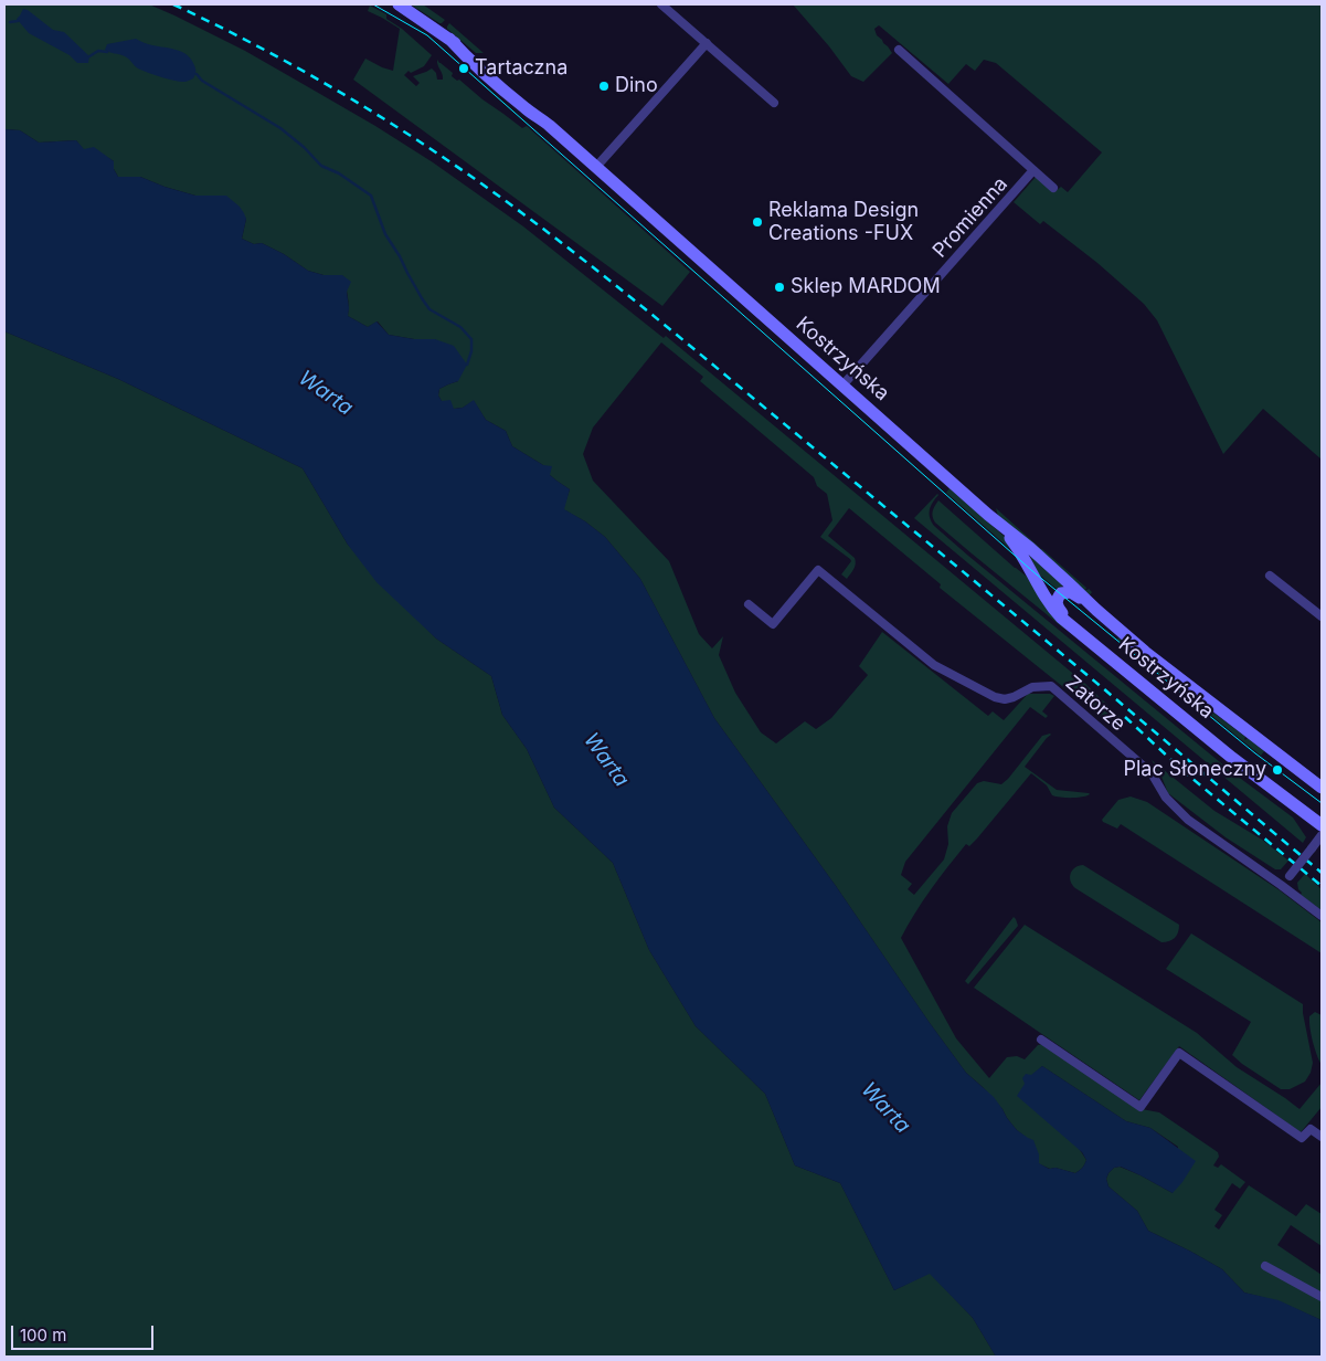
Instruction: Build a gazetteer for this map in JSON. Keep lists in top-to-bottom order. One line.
{"streets":{"main road":["Kostrzyńska"],"street":["Promienna","Zatorze"]},"crossings":[["Promienna","Kostrzyńska"]],"water":["Warta"],"places":["Tartaczna","Dino","Reklama Design Creations -FUX","Sklep MARDOM","Plac Słoneczny"],"scale_bar":"100 m"}
